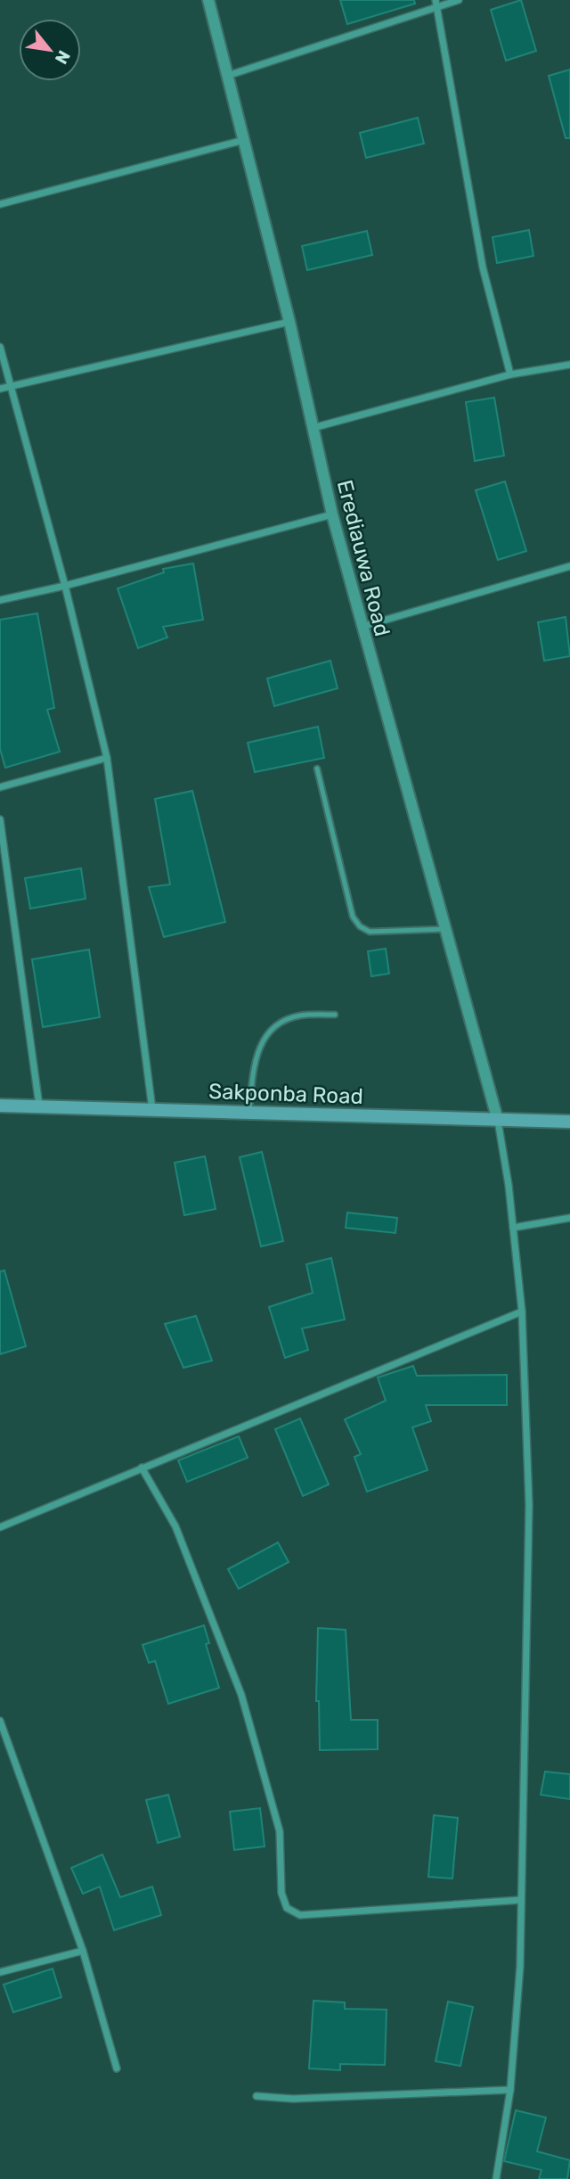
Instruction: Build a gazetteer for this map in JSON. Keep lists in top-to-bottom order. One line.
{"streets":{"main road":["Sakponba Road"],"street":["Erediauwa Road"]},"crossings":[["Erediauwa Road","Sakponba Road"]],"north":"bottom right"}
